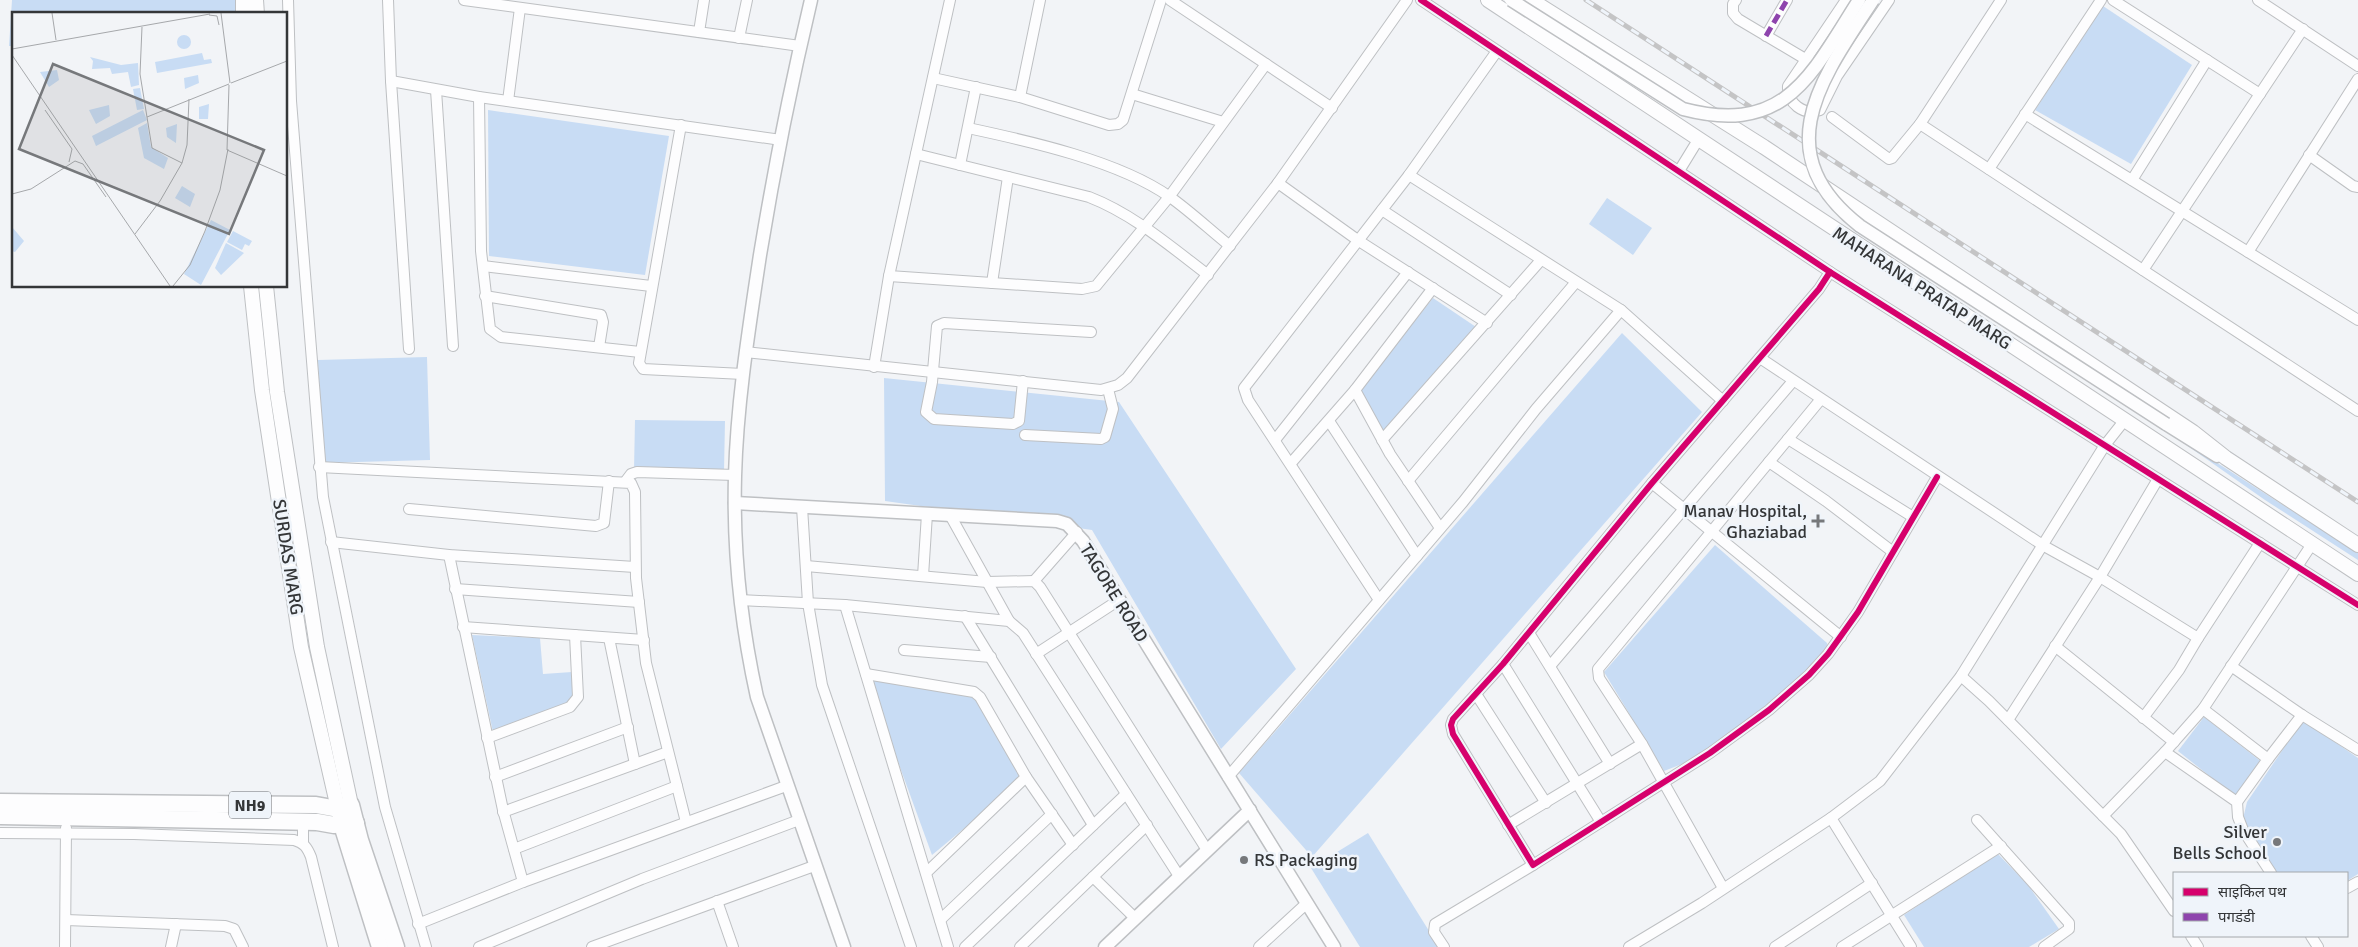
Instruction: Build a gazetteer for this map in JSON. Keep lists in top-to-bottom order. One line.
{"streets":{"highway":["NH9"],"main road":["MAHARANA PRATAP MARG","SURDAS MARG"],"street":["TAGORE ROAD"]},"crossings":[["SURDAS MARG","NH9"]],"places":{"health":["Manav Hospital, Ghaziabad"],"other":["Silver Bells School","RS Packaging"]},"legend":["साइकिल पथ","पगडंडी"]}
